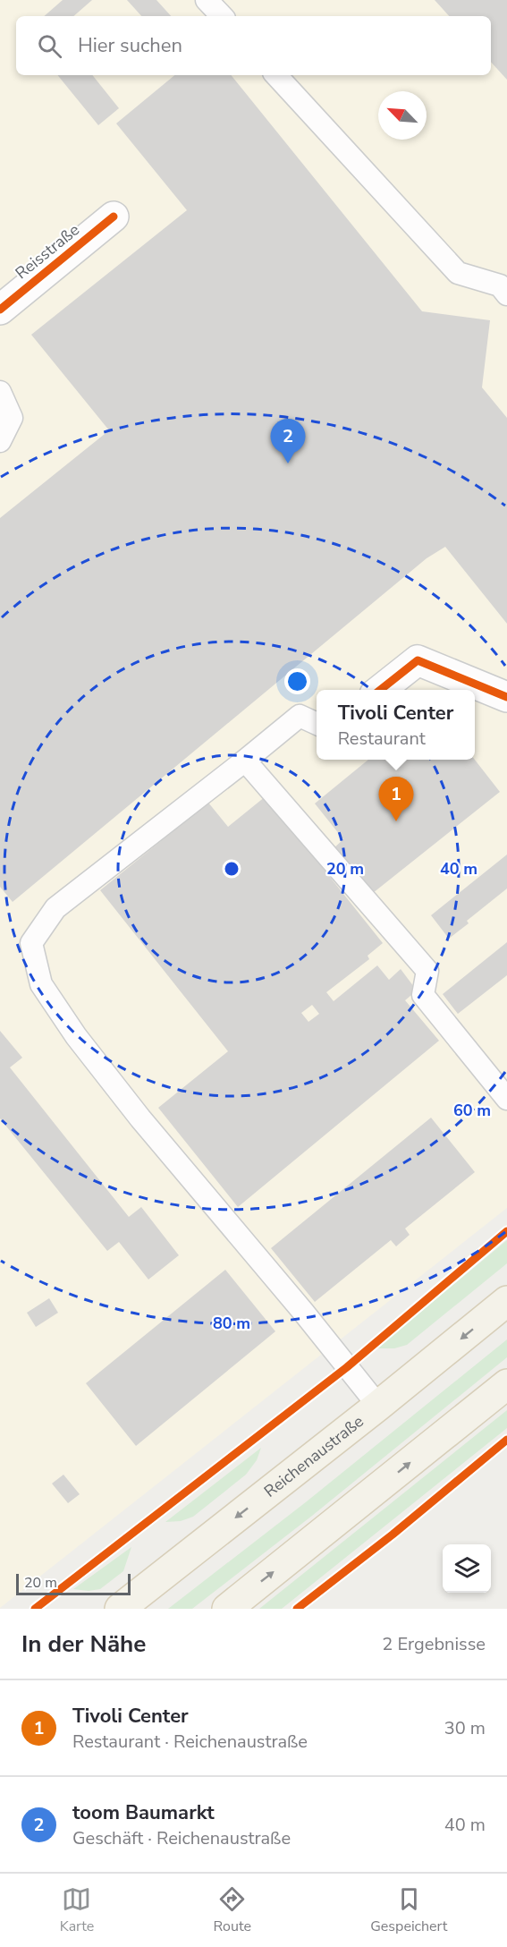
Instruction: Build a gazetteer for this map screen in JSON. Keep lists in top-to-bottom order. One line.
{"streets":{"main road":["Reichenaustraße"],"street":["Reisstraße"]},"scale_bar":"20 m","north":"top left","page":{"search":"Hier suchen","pins":["2","1"],"popup":["Tivoli Center","Restaurant"],"scale":"20 m","heading":["In der Nähe","2 Ergebnisse"],"list":[{"mark":"1","name":"Tivoli Center","note":"Restaurant · Reichenaustraße","value":"30 m"},{"mark":"2","name":"toom Baumarkt","note":"Geschäft · Reichenaustraße","value":"40 m"}],"nav":["Karte","Route","Gespeichert"]},"rings":["20 m","40 m","60 m","80 m"]}
